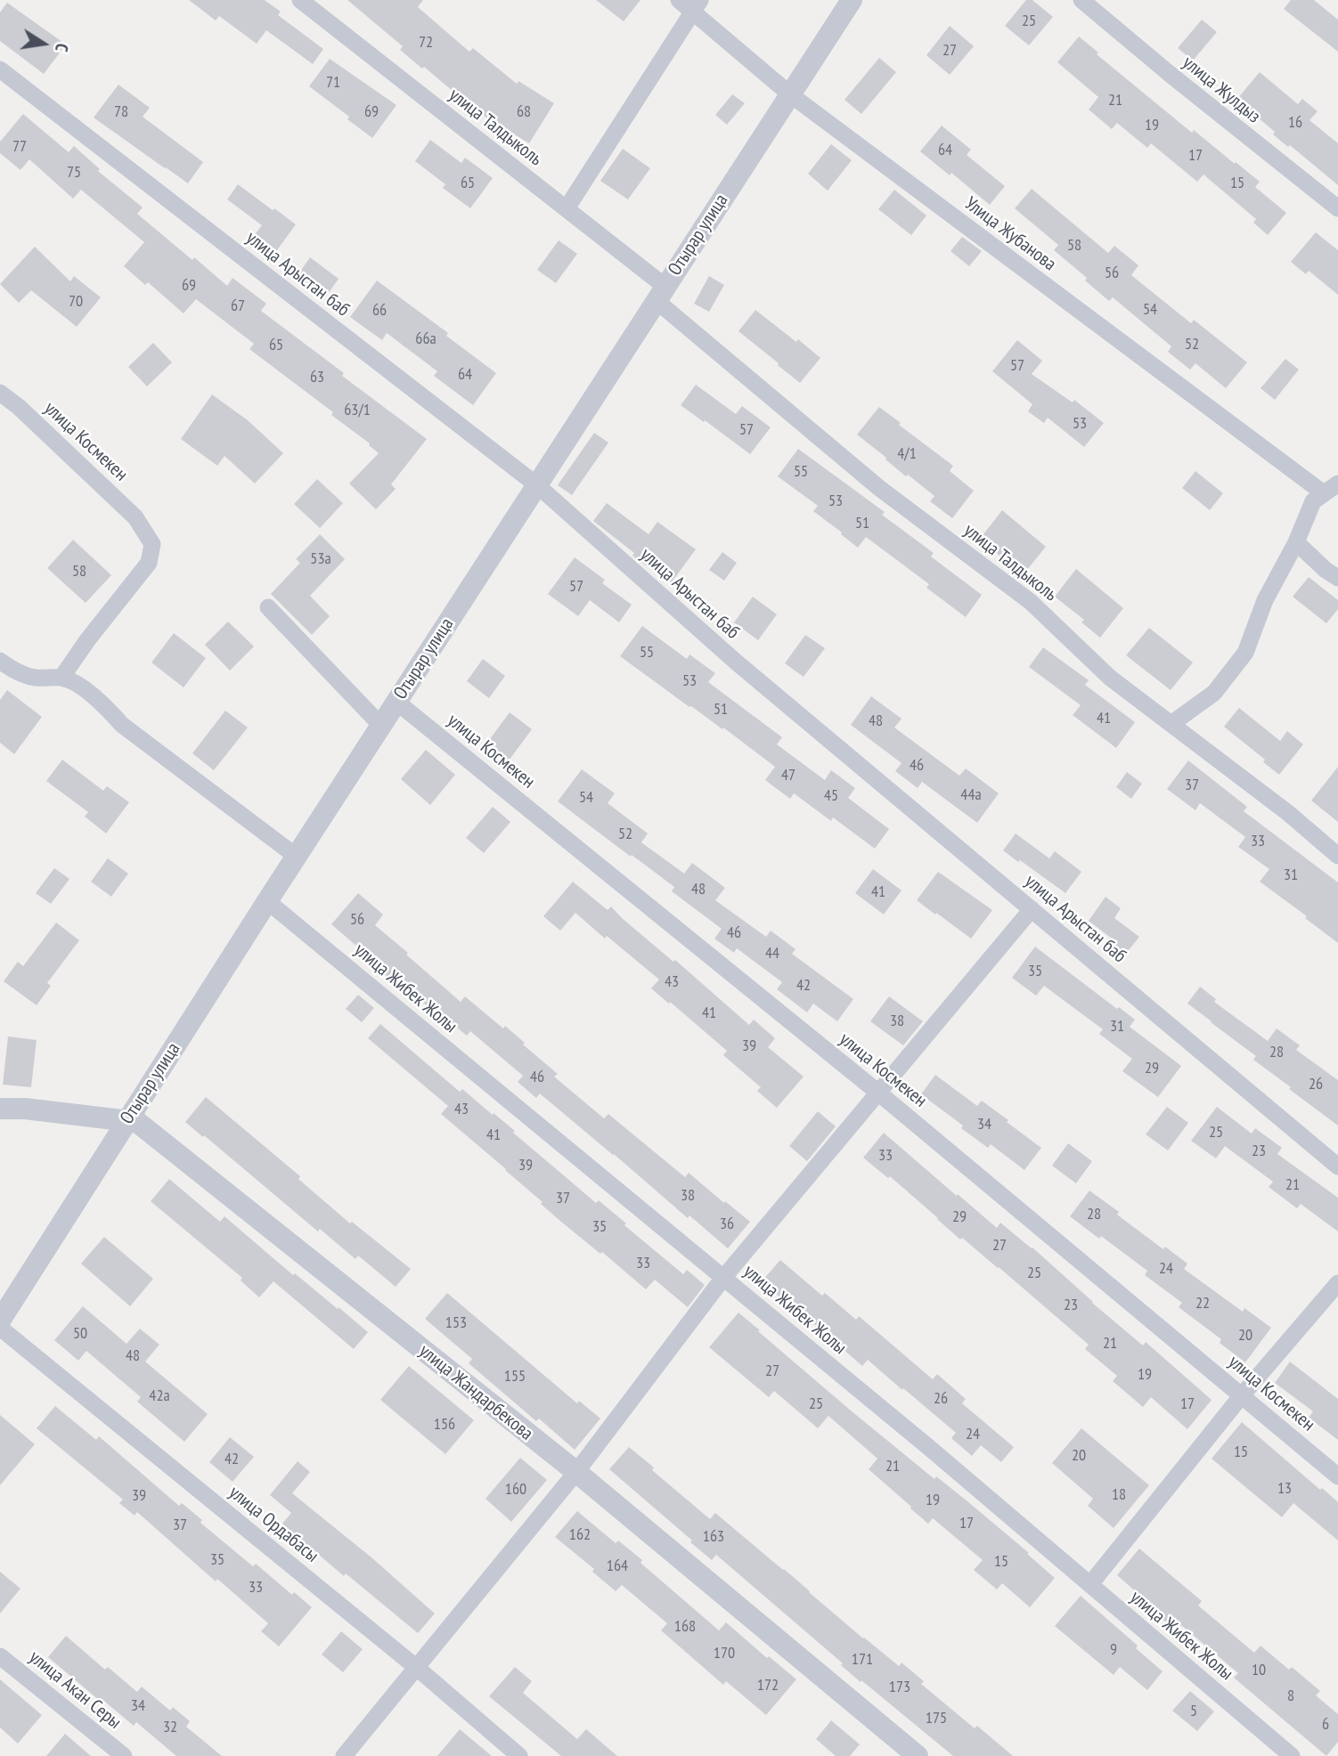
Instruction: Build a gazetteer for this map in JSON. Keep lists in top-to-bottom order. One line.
{"streets":{"street":["улица Жулдыз","улица Талдыколь","Улица Жубанова","Отырар улица","улица Арыстан баб","улица Космекен","улица Жибек Жолы","улица Жандарбекова","улица Ордабасы","улица Акан Серы"]},"crossings":[["улица Талдыколь","Отырар улица"],["Улица Жубанова","Отырар улица"],["Отырар улица","улица Арыстан баб"],["Отырар улица","улица Космекен"],["Отырар улица","улица Жибек Жолы"],["Отырар улица","улица Жандарбекова"]],"house_numbers":["25","72","27","71","21","78","69","68","16","19","77","64","17","75","65","15","58","56","69","70","67","54","66","66а","52","65","57","64","63","63/1","53","57","4/1","55","53","51","53а","58","57","55","53","51","41","48","46","47","37","44а","45","54","52","33","31","48","41","56","46","44","35","43","42","41","38","31","39","28","29","46","26","43","34","25","41","23","33","39","21","38","37","28","29","36","35","27","33","24","25","22","23","153","50","20","21","48","27","19","155","42а","26","25","17","156","24","15","20","42","21","13","160","18","39","19","17","37","162","163","35","15","164","33","168","9","170","171","10","172","173","8","34","5","175","6","32"],"north":"right"}
